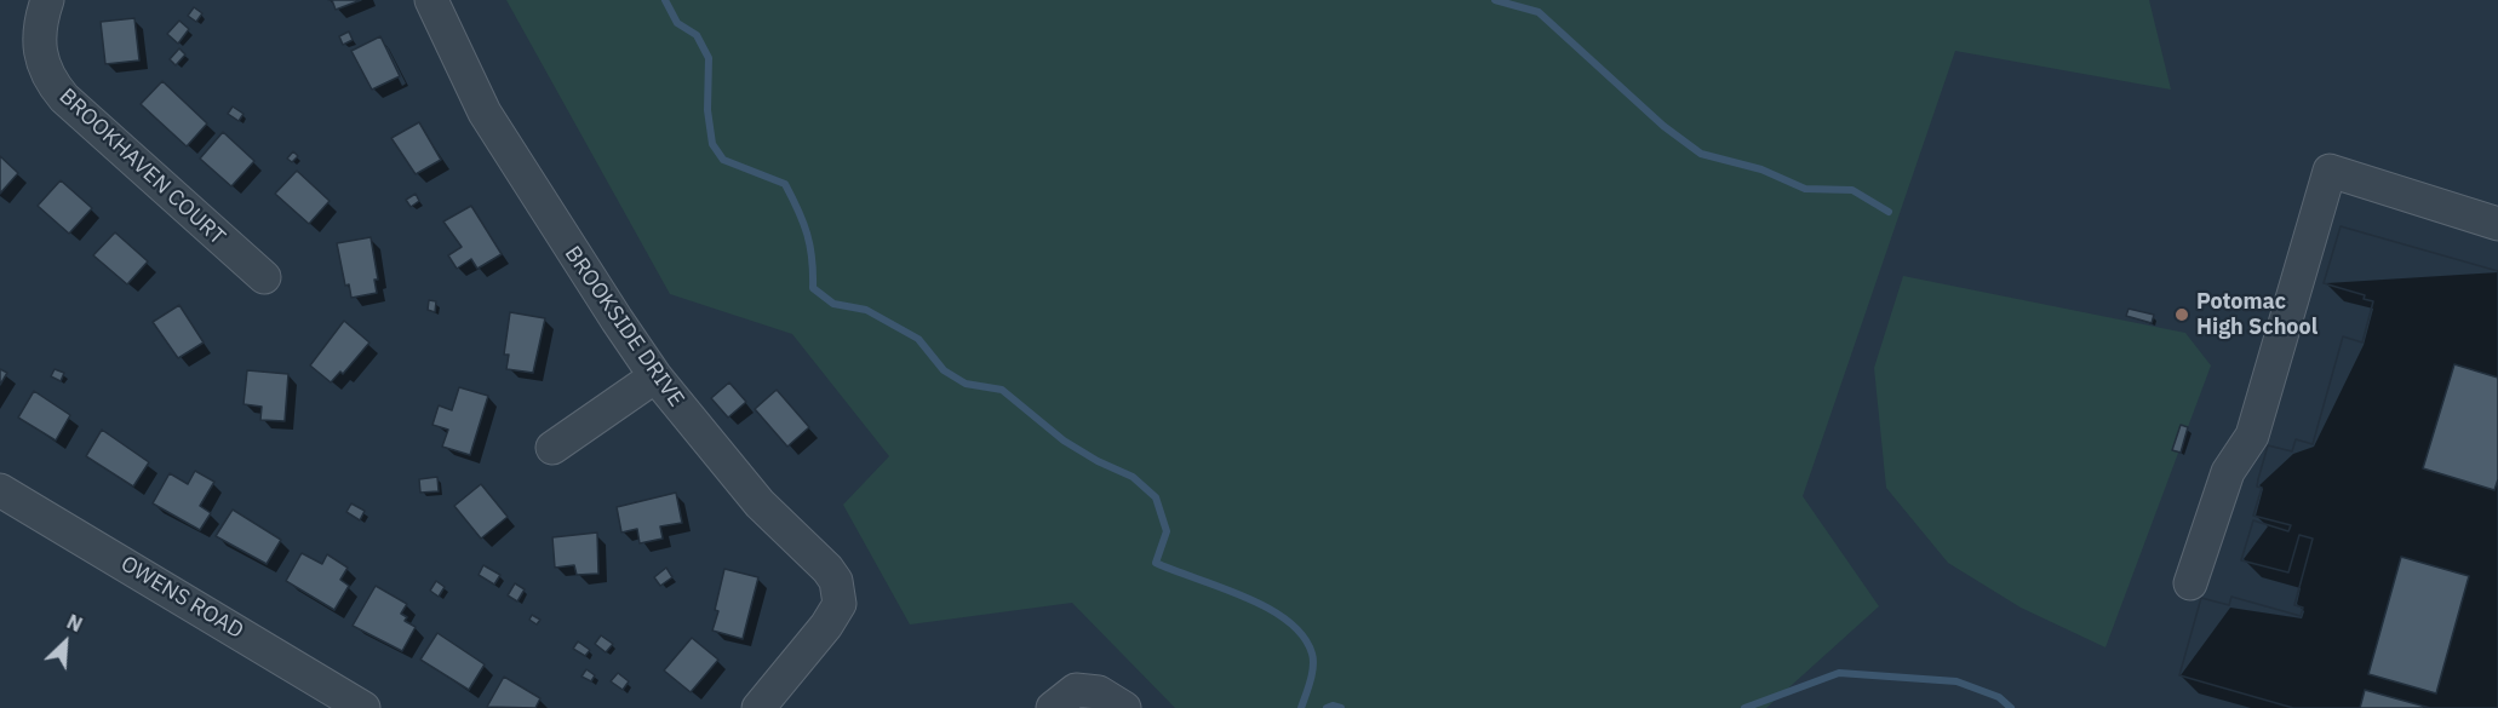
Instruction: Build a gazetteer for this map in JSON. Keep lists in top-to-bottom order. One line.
{"streets":{"street":["BROOKHAVEN COURT","BROOKSIDE DRIVE","OWENS ROAD"]},"places":["Potomac High School"],"north":"top right"}
